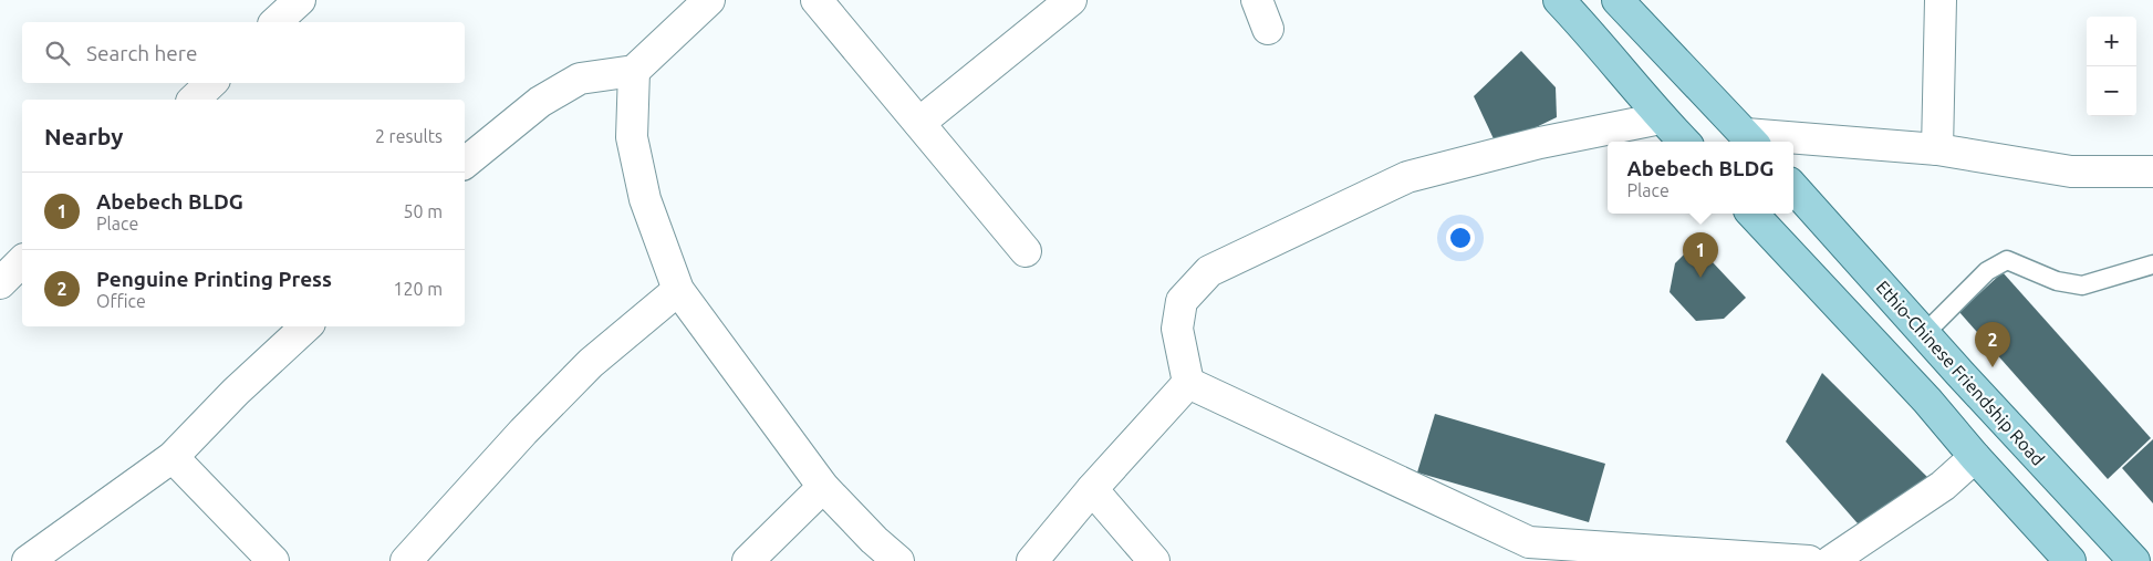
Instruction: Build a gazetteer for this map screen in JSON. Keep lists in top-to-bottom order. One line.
{"streets":{"main road":["Ethio-Chinese Friendship Road"]},"page":{"map_buttons":["+","−"],"search":"Search here","heading":["Nearby","2 results"],"popup":["Abebech BLDG","Place"],"list":[{"mark":"1","name":"Abebech BLDG","note":"Place","value":"50 m"},{"mark":"2","name":"Penguine Printing Press","note":"Office","value":"120 m"}],"pins":["1","2"]}}
